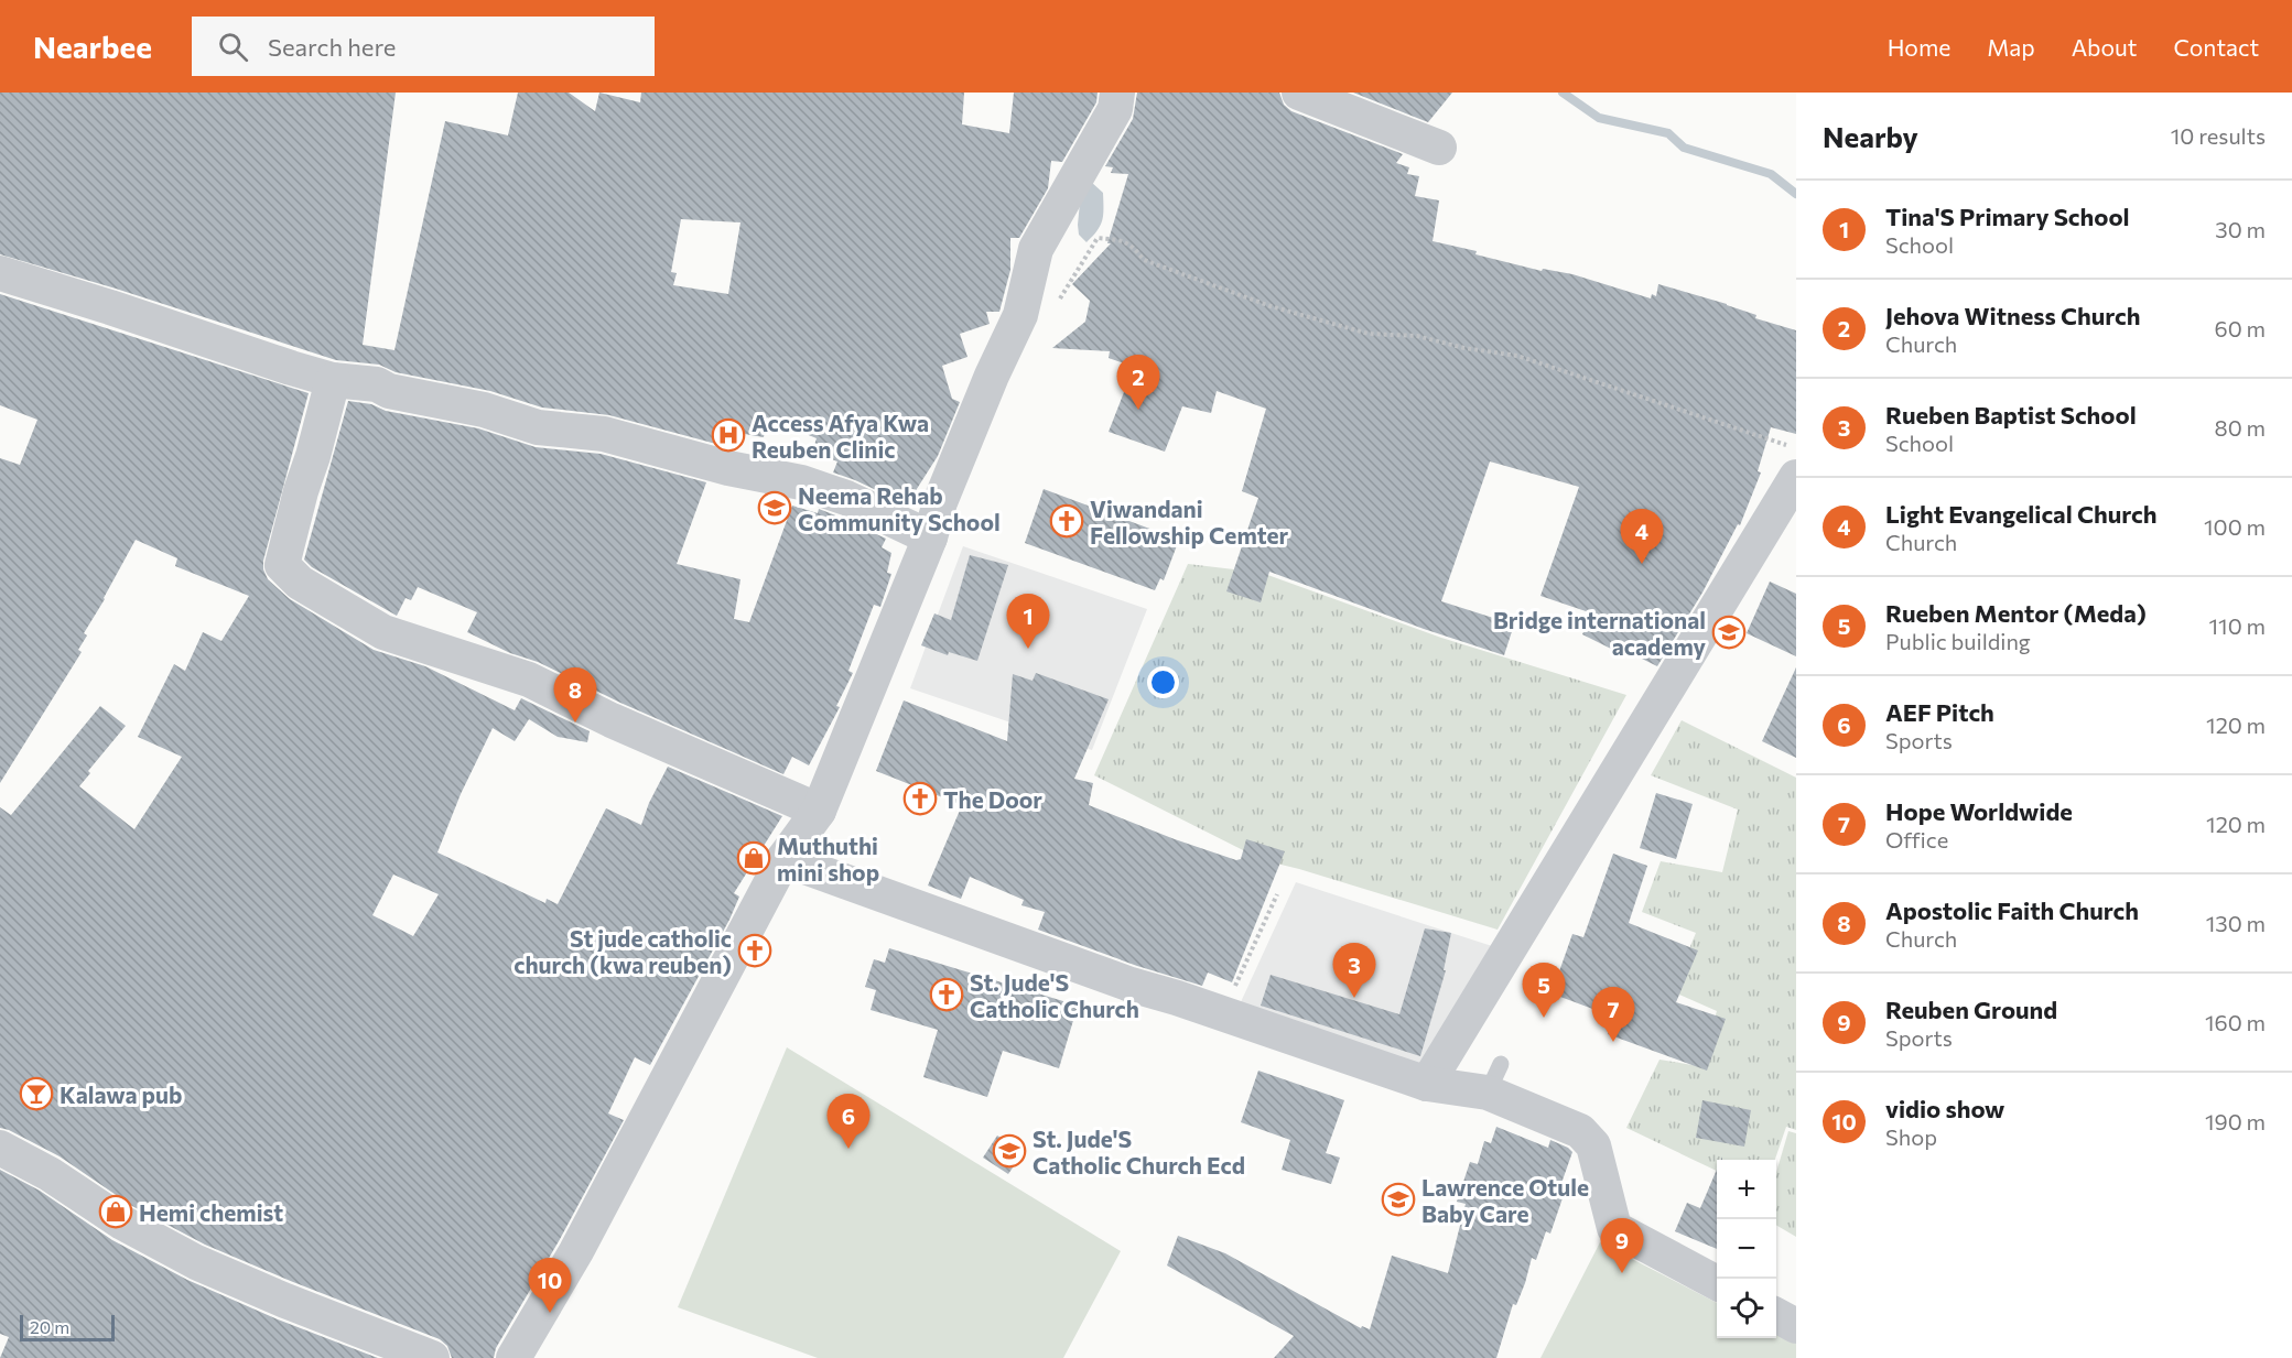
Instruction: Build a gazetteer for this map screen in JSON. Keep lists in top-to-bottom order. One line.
{"places":{"hospital":["Access Afya Kwa Reuben Clinic"],"school or university":["Neema Rehab Community School","Bridge international academy","St. Jude'S Catholic Church Ecd","Lawrence Otule Baby Care"],"church":["Viwandani Fellowship Cemter","The Door","St jude catholic church (kwa reuben)","St. Jude'S Catholic Church"],"shop":["Muthuthi mini shop","Hemi chemist"],"bar":["Kalawa pub"]},"scale_bar":"20 m","page":{"header":"Nearbee","search":"Search here","nav":["Home","Map","About","Contact"],"heading":["Nearby","10 results"],"list":[{"mark":"1","name":"Tina'S Primary School","note":"School","value":"30 m"},{"mark":"2","name":"Jehova Witness Church","note":"Church","value":"60 m"},{"mark":"3","name":"Rueben Baptist School","note":"School","value":"80 m"},{"mark":"4","name":"Light Evangelical Church","note":"Church","value":"100 m"},{"mark":"5","name":"Rueben Mentor (Meda)","note":"Public building","value":"110 m"},{"mark":"6","name":"AEF Pitch","note":"Sports","value":"120 m"},{"mark":"7","name":"Hope Worldwide","note":"Office","value":"120 m"},{"mark":"8","name":"Apostolic Faith Church","note":"Church","value":"130 m"},{"mark":"9","name":"Reuben Ground","note":"Sports","value":"160 m"},{"mark":"10","name":"vidio show","note":"Shop","value":"190 m"}],"pins":["2","4","1","8","3","5","7","6","9","10"],"map_buttons":["+","−"],"scale":"20 m"}}
